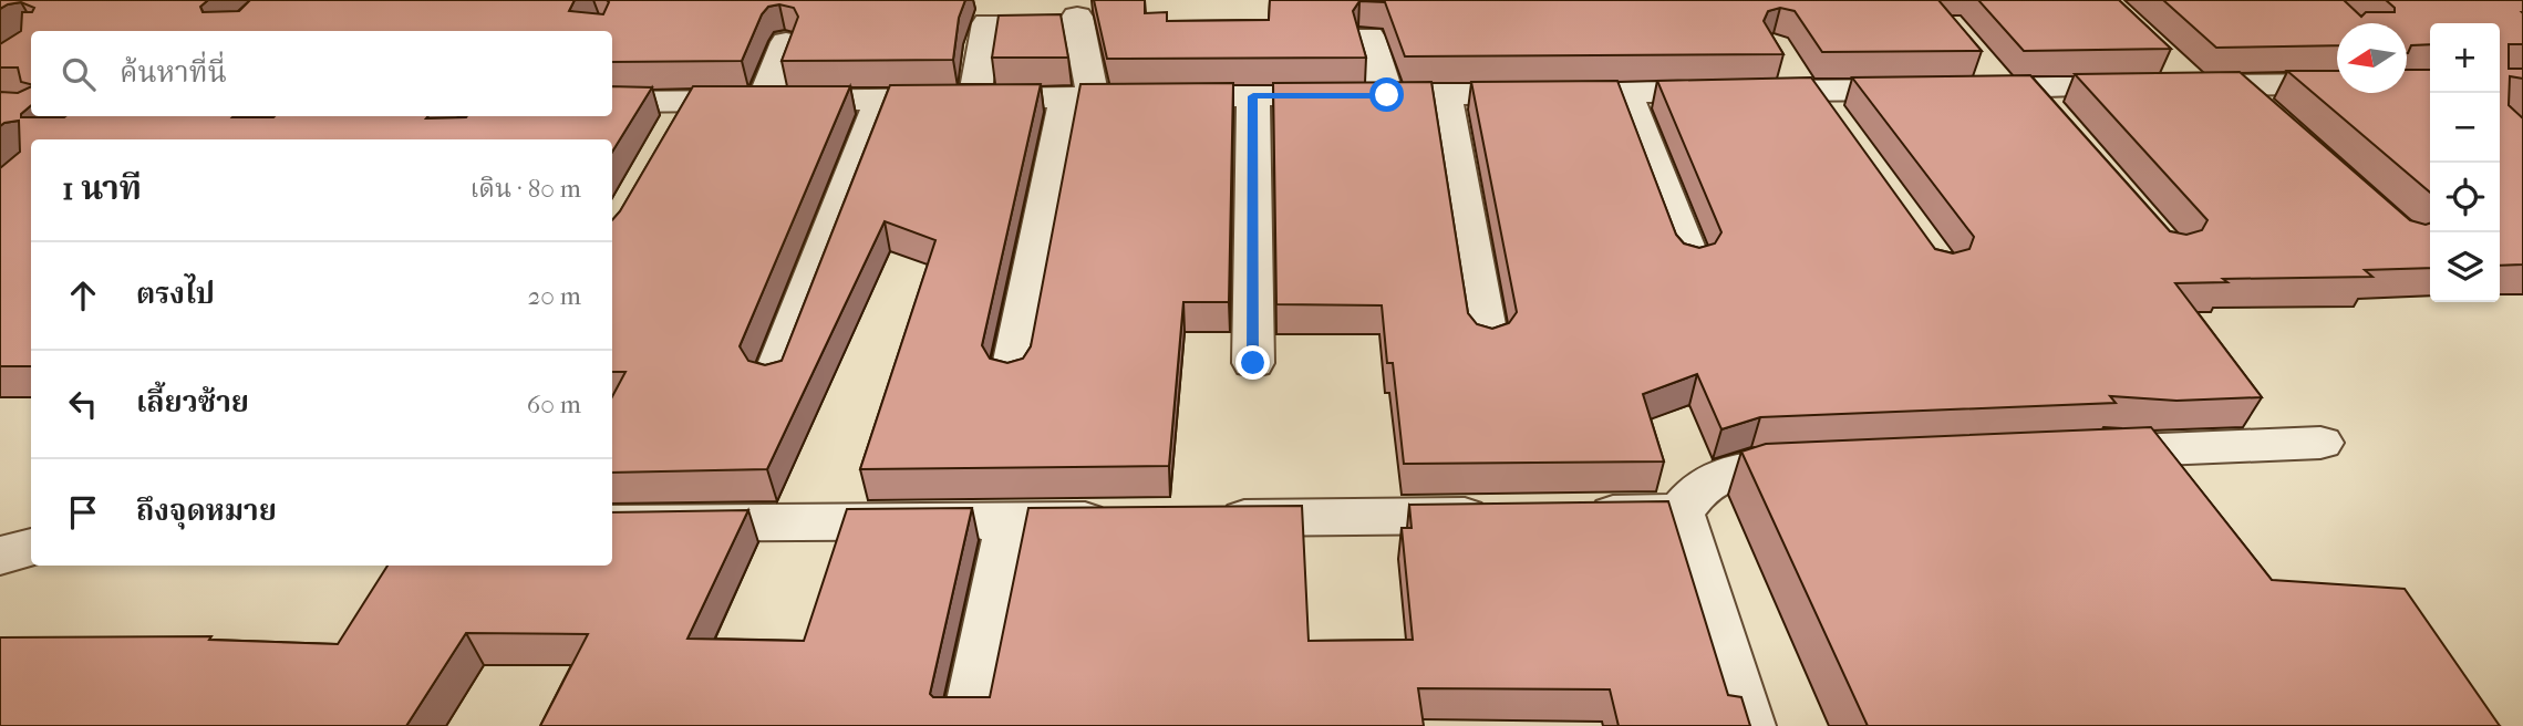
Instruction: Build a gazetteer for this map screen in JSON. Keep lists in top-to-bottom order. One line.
{"north":"left","page":{"map_buttons":["+","−"],"search":"ค้นหาที่นี่","heading":["1 นาที","เดิน · 80 m"],"list":[["ตรงไป","20 m"],["เลี้ยวซ้าย","60 m"],"ถึงจุดหมาย"]}}
